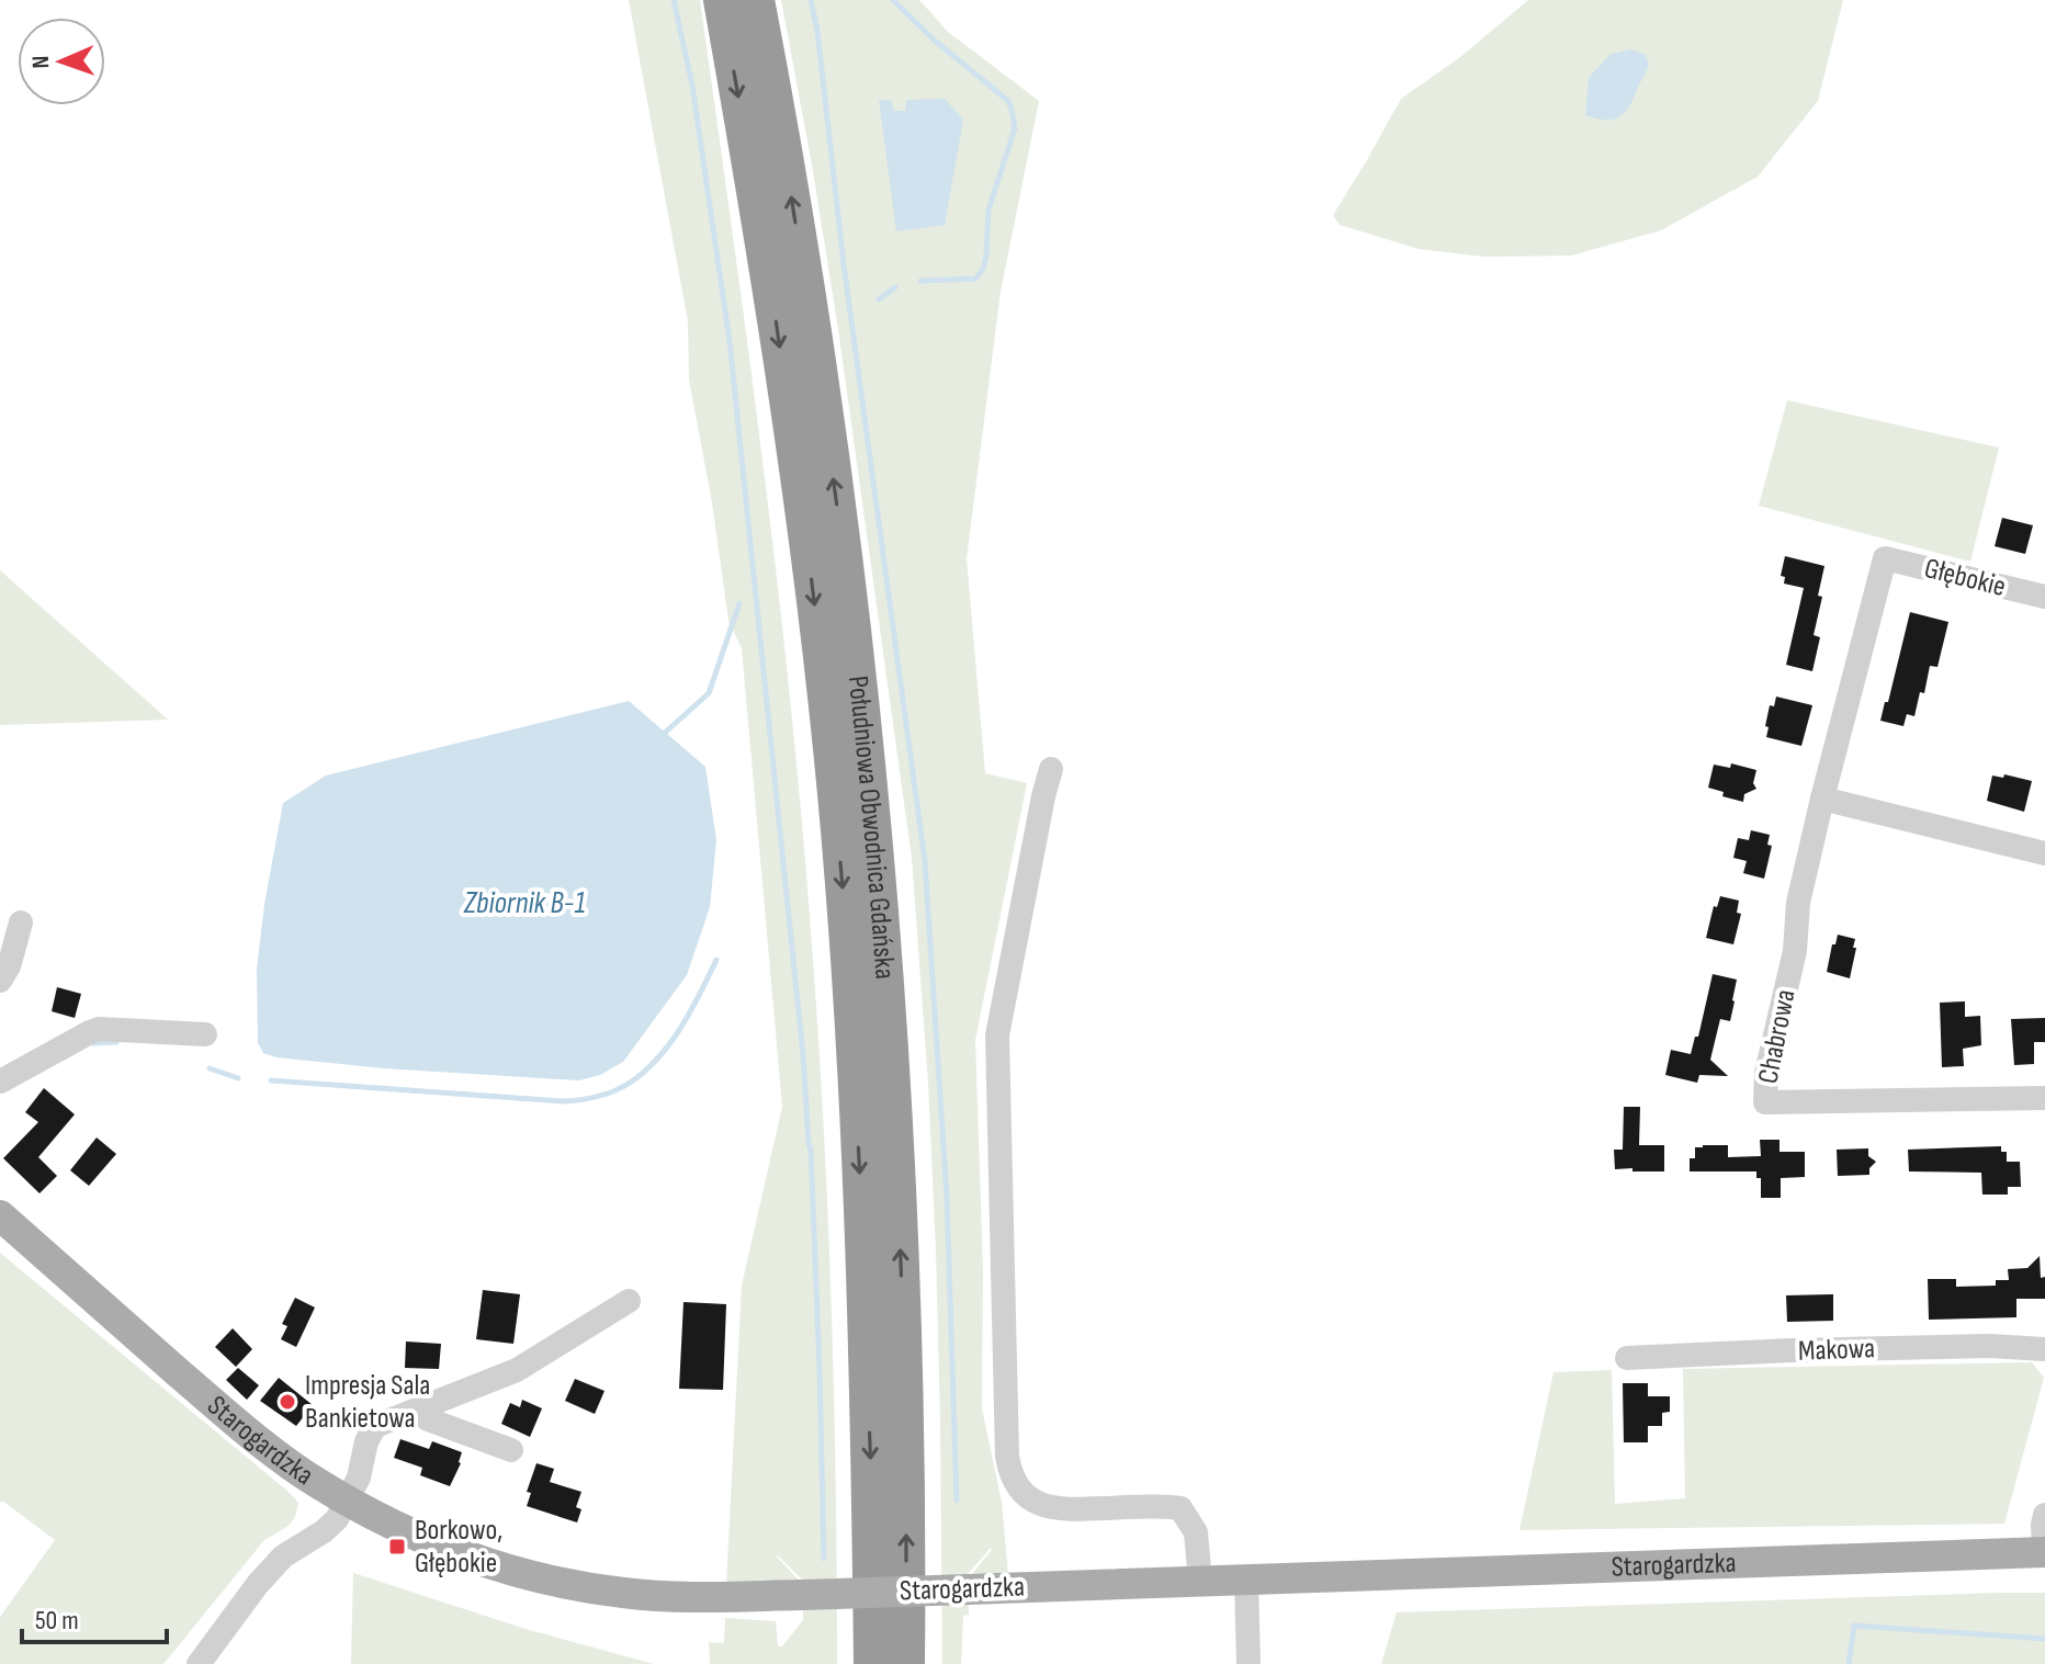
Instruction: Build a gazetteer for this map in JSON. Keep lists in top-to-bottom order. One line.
{"streets":{"highway":["Południowa Obwodnica Gdańska"],"main road":["Starogardzka"],"street":["Głębokie","Chabrowa","Makowa"]},"crossings":[["Głębokie","Chabrowa"]],"water":["Zbiornik B-1"],"places":{"other":["Impresja Sala Bankietowa"],"transit":["Borkowo, Głębokie"]},"scale_bar":"50 m","north":"left"}
